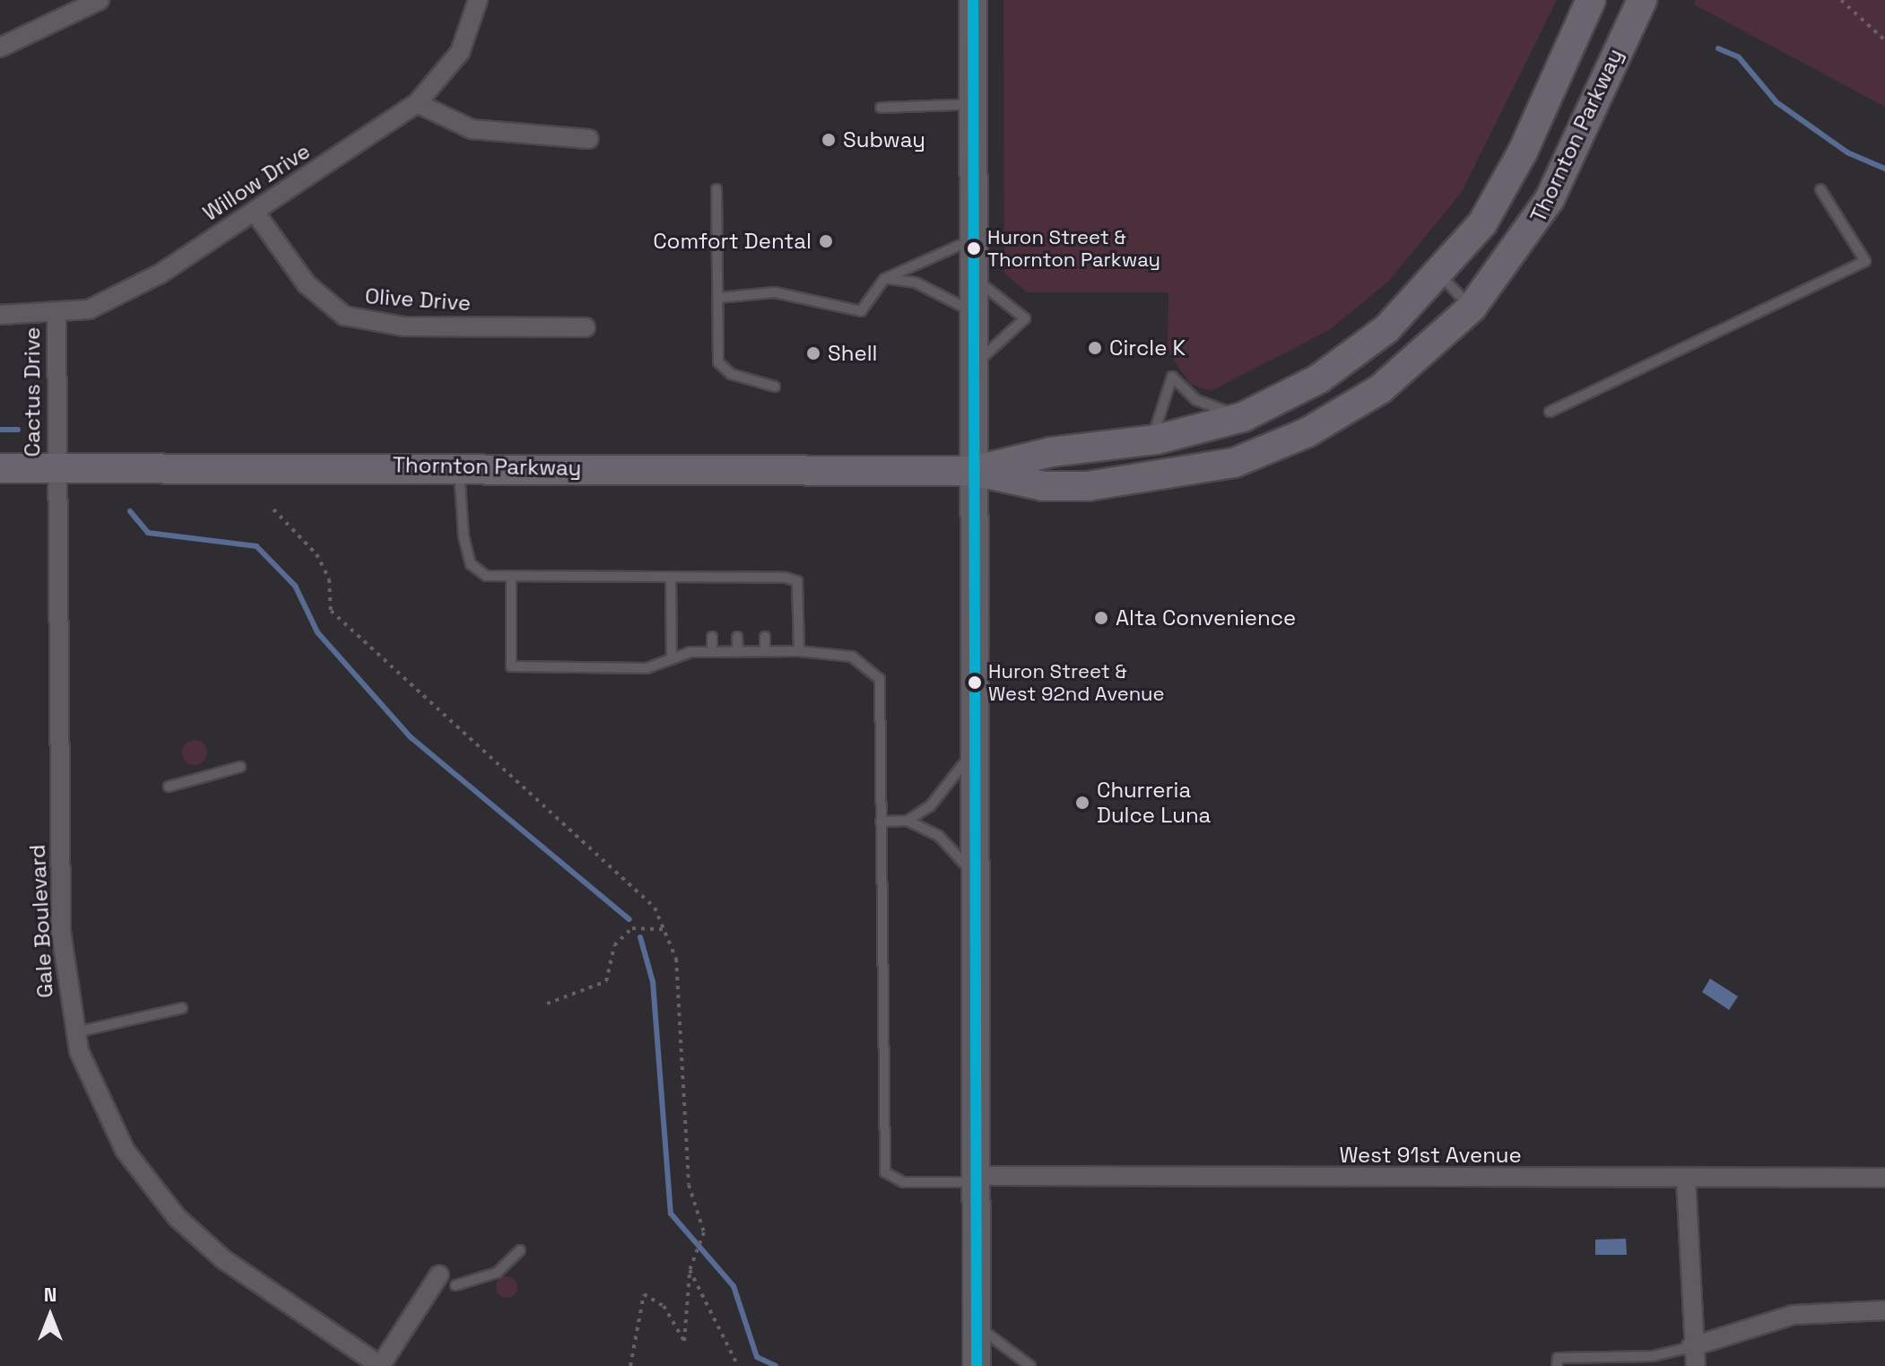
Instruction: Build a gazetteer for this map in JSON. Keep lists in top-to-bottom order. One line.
{"streets":{"main road":["Thornton Parkway"],"street":["Willow Drive","Olive Drive","Cactus Drive","Gale Boulevard","West 91st Avenue"]},"crossings":[["Thornton Parkway","Cactus Drive"],["Thornton Parkway","Gale Boulevard"],["Willow Drive","Olive Drive"],["Willow Drive","Cactus Drive"],["Cactus Drive","Gale Boulevard"]],"places":["Subway","Comfort Dental","Huron Street & Thornton Parkway","Circle K","Shell","Alta Convenience","Huron Street & West 92nd Avenue","Churreria Dulce Luna"],"north":"top"}
